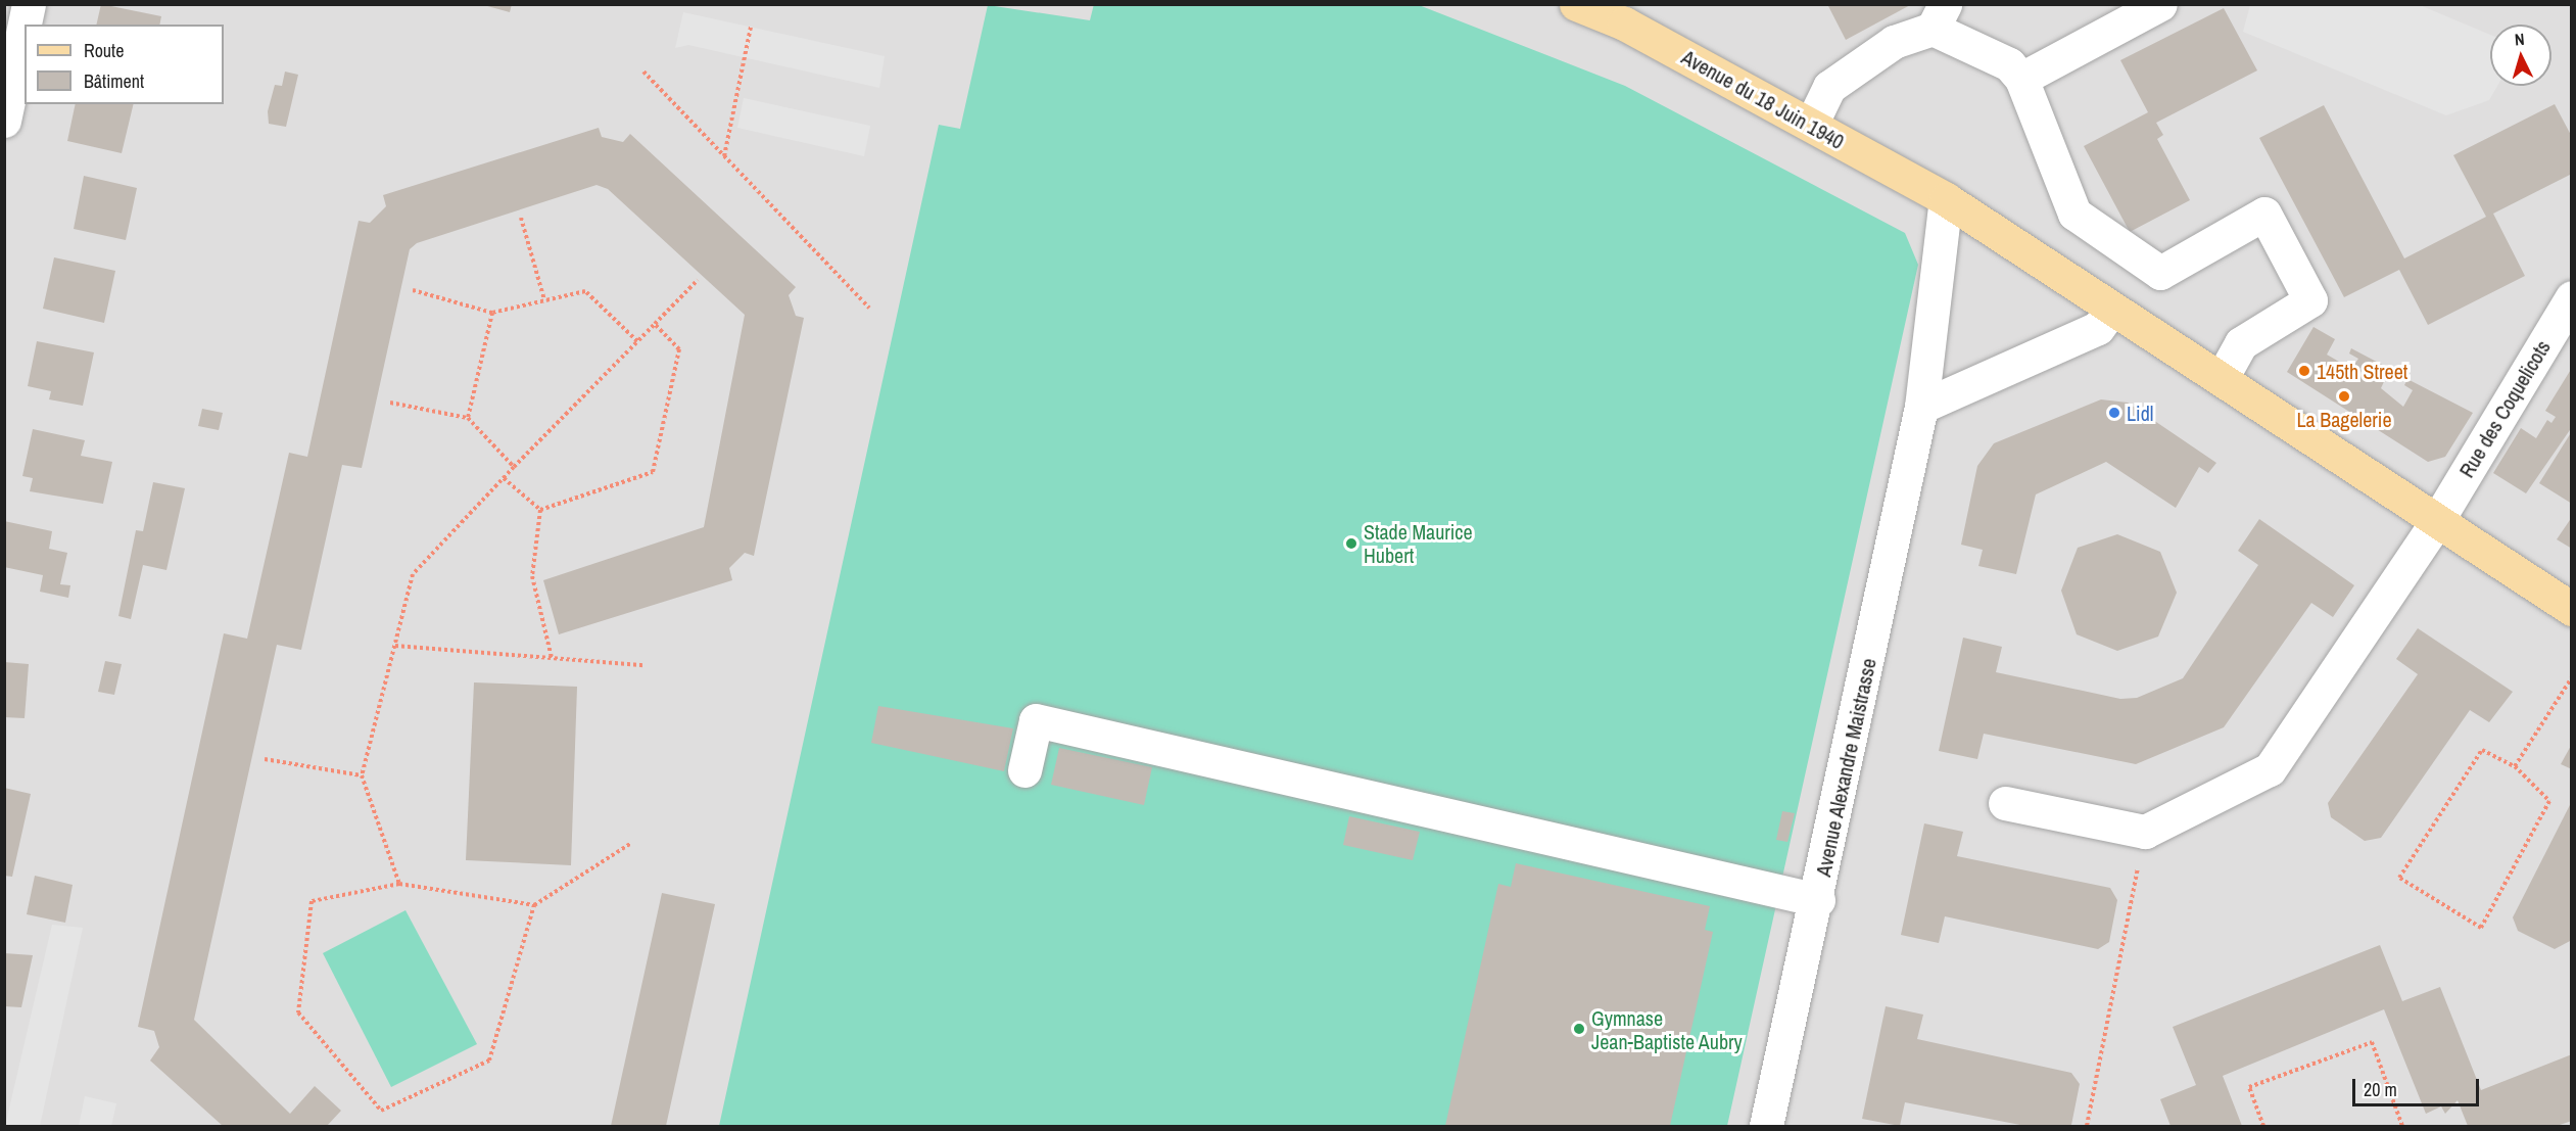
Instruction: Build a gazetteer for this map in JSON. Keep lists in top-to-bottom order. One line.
{"streets":{"main road":["Avenue du 18 Juin 1940"],"street":["Rue des Coquelicots","Avenue Alexandre Maistrasse"]},"crossings":[["Avenue du 18 Juin 1940","Rue des Coquelicots"],["Avenue du 18 Juin 1940","Avenue Alexandre Maistrasse"]],"places":["145th Street","La Bagelerie","Lidl","Stade Maurice Hubert","Gymnase Jean-Baptiste Aubry"],"legend":["Route","Bâtiment"],"scale_bar":"20 m","north":"top"}
